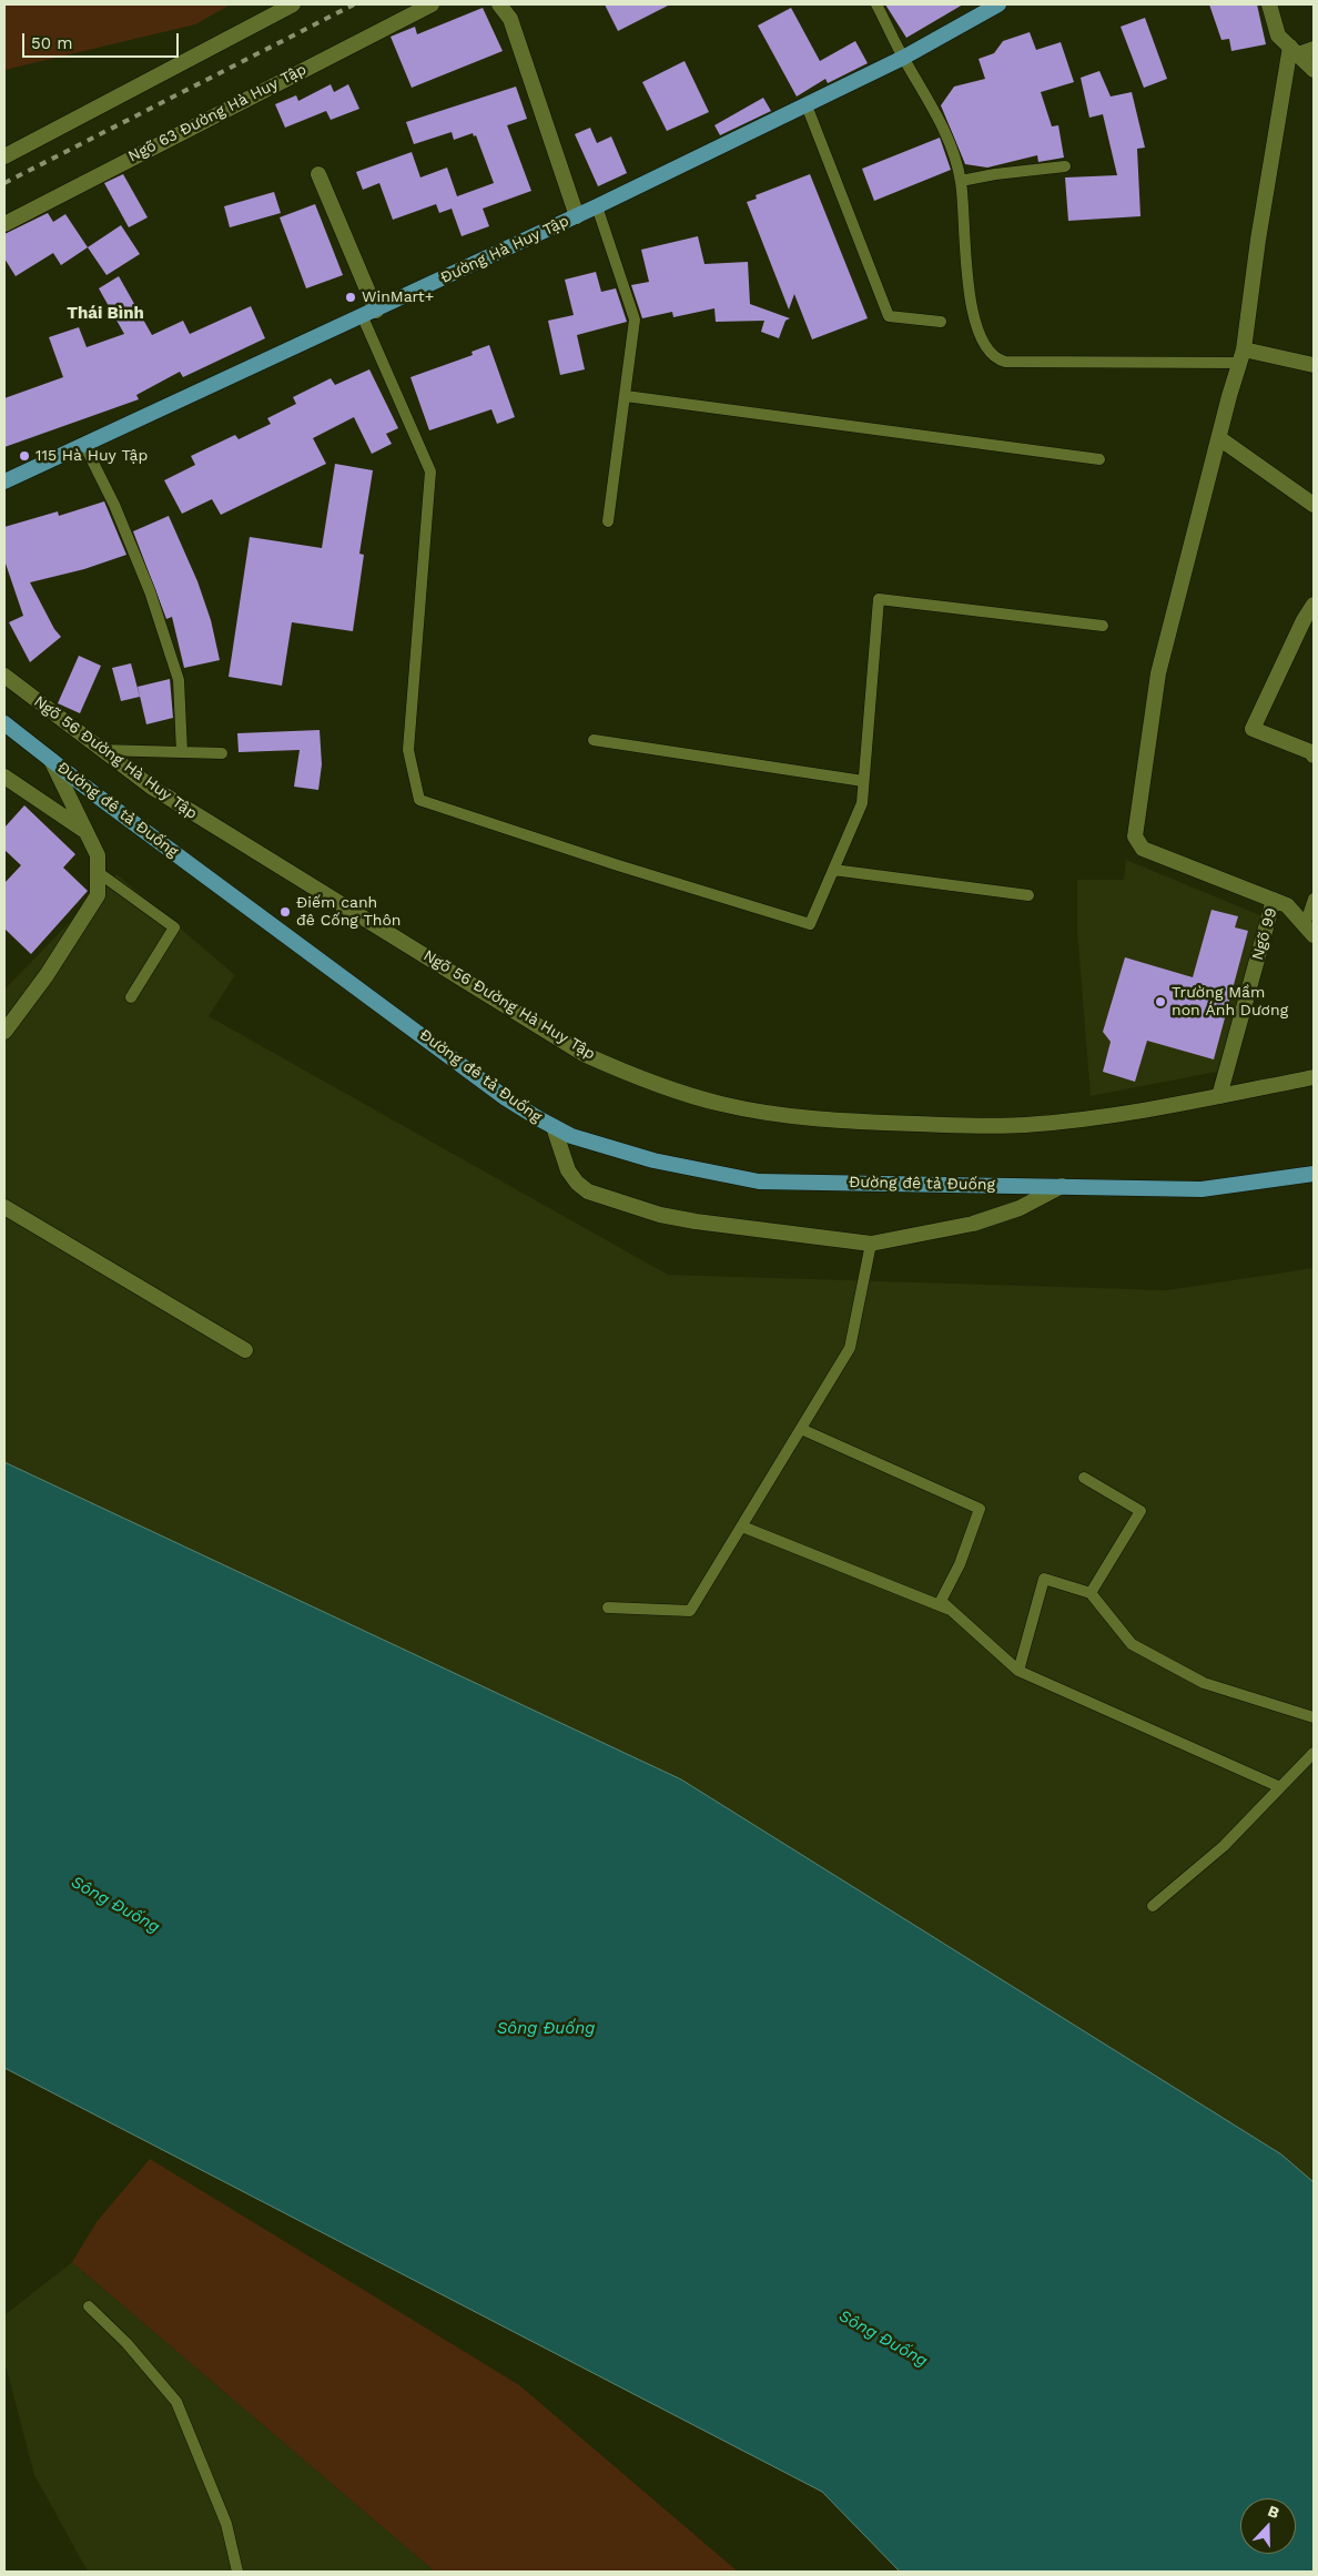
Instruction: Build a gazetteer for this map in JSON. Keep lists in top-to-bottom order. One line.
{"streets":{"main road":["Đường Hà Huy Tập","Đường đê tả Đuống"],"street":["Ngõ 63 Đường Hà Huy Tập","Ngõ 56 Đường Hà Huy Tập","Ngõ 99"]},"crossings":[["Ngõ 56 Đường Hà Huy Tập","Ngõ 99"]],"districts":["Thái Bình"],"water":["Sông Đuống"],"places":["WinMart+","115 Hà Huy Tập","Điếm canh đê Cống Thôn","Trường Mầm non Ánh Dương"],"scale_bar":"50 m","north":"top"}
